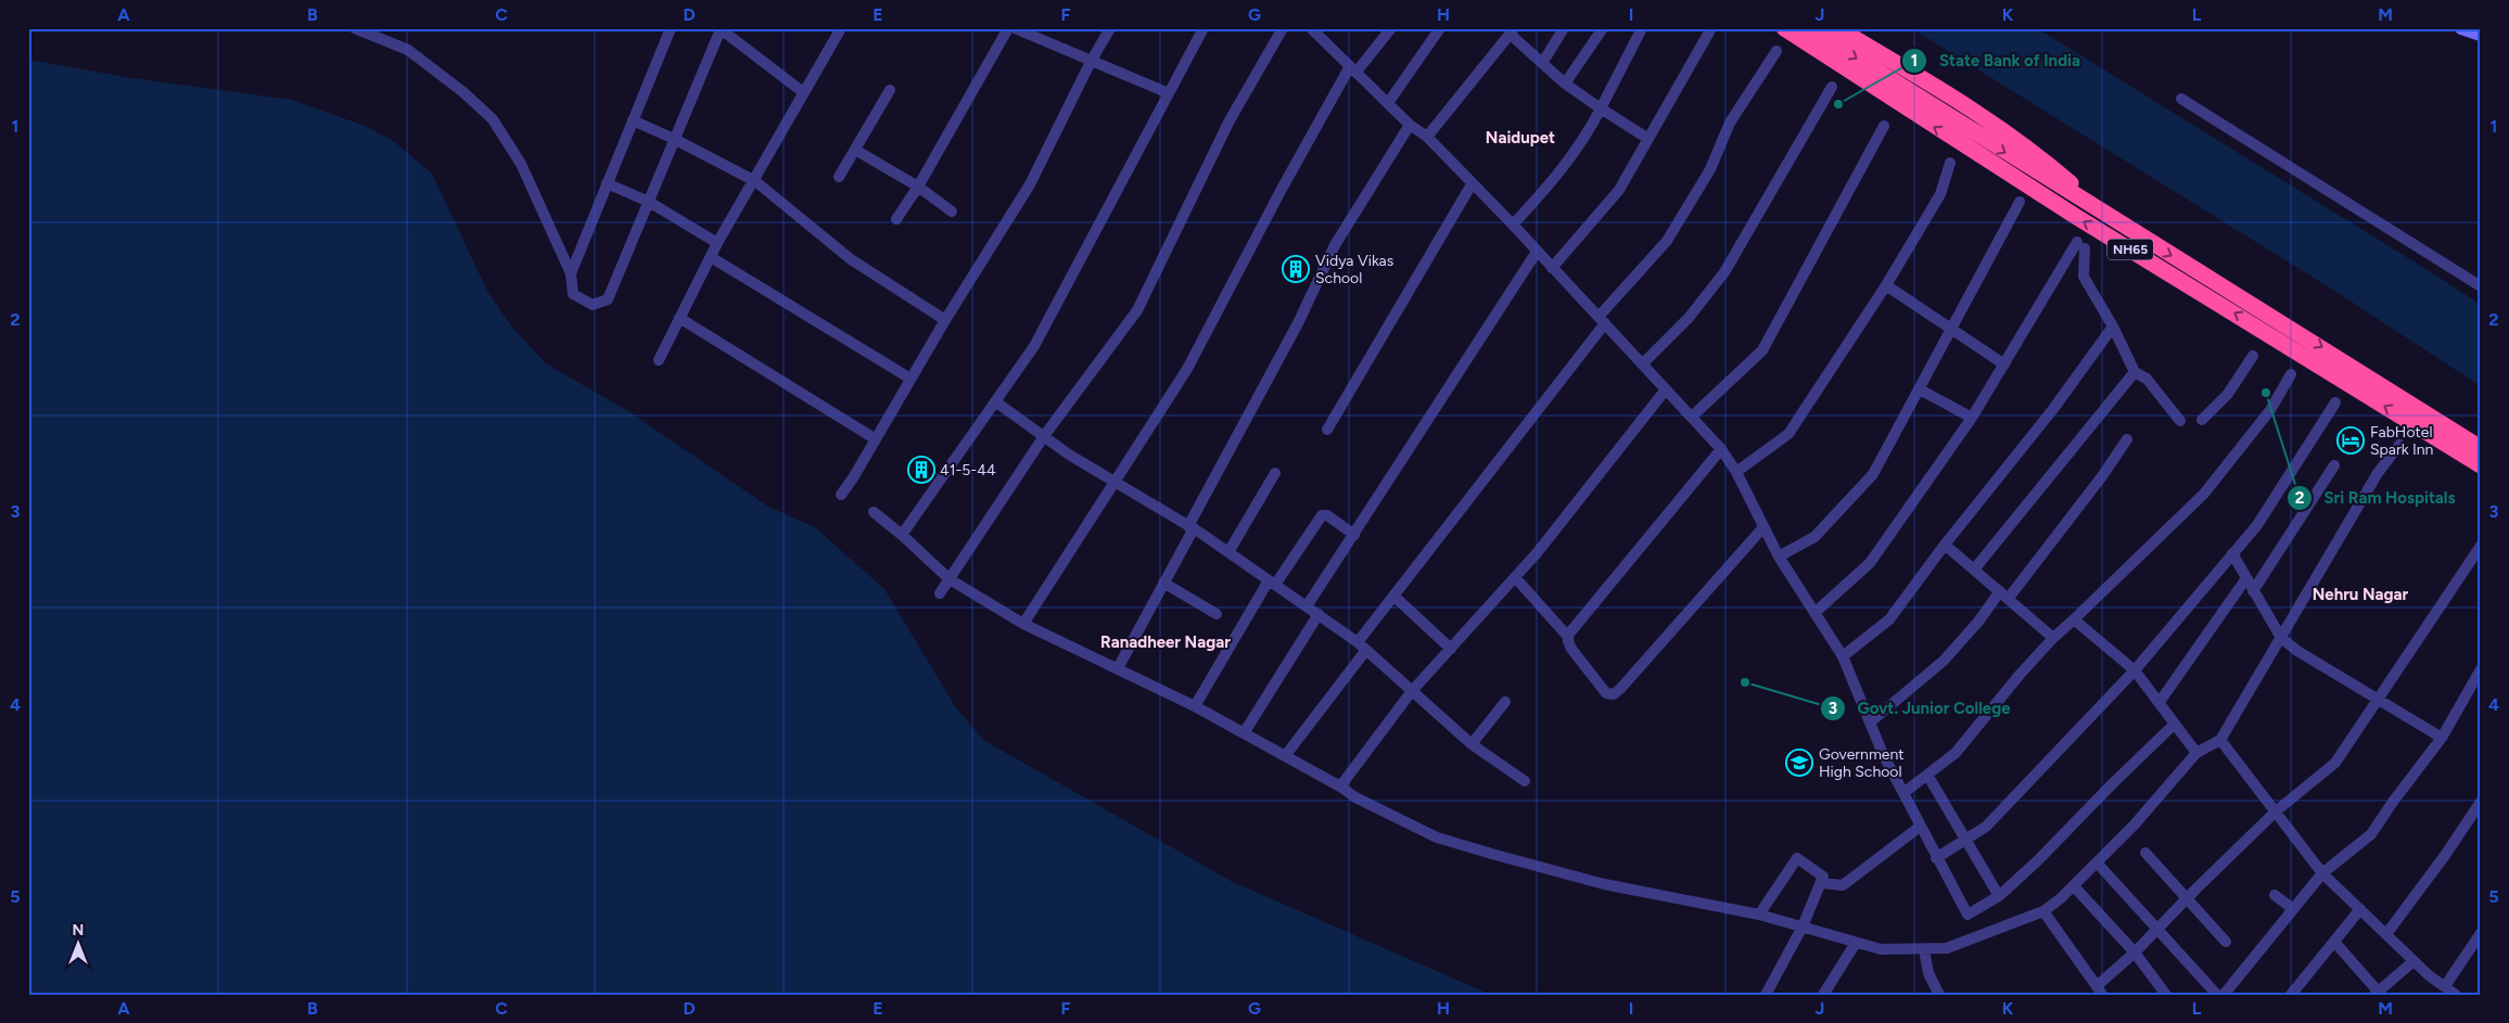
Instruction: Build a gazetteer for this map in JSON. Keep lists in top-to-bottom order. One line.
{"streets":{"highway":["NH65"]},"districts":["Naidupet","Nehru Nagar","Ranadheer Nagar"],"places":{"other":["State Bank of India","Sri Ram Hospitals","Govt. Junior College"],"building":["Vidya Vikas School","41-5-44"],"hotel":["FabHotel Spark Inn"],"school or university":["Government High School"]},"north":"top","grid":{"columns":["A","B","C","D","E","F","G","H","I","J","K","L","M"],"rows":["1","2","3","4","5"]}}
